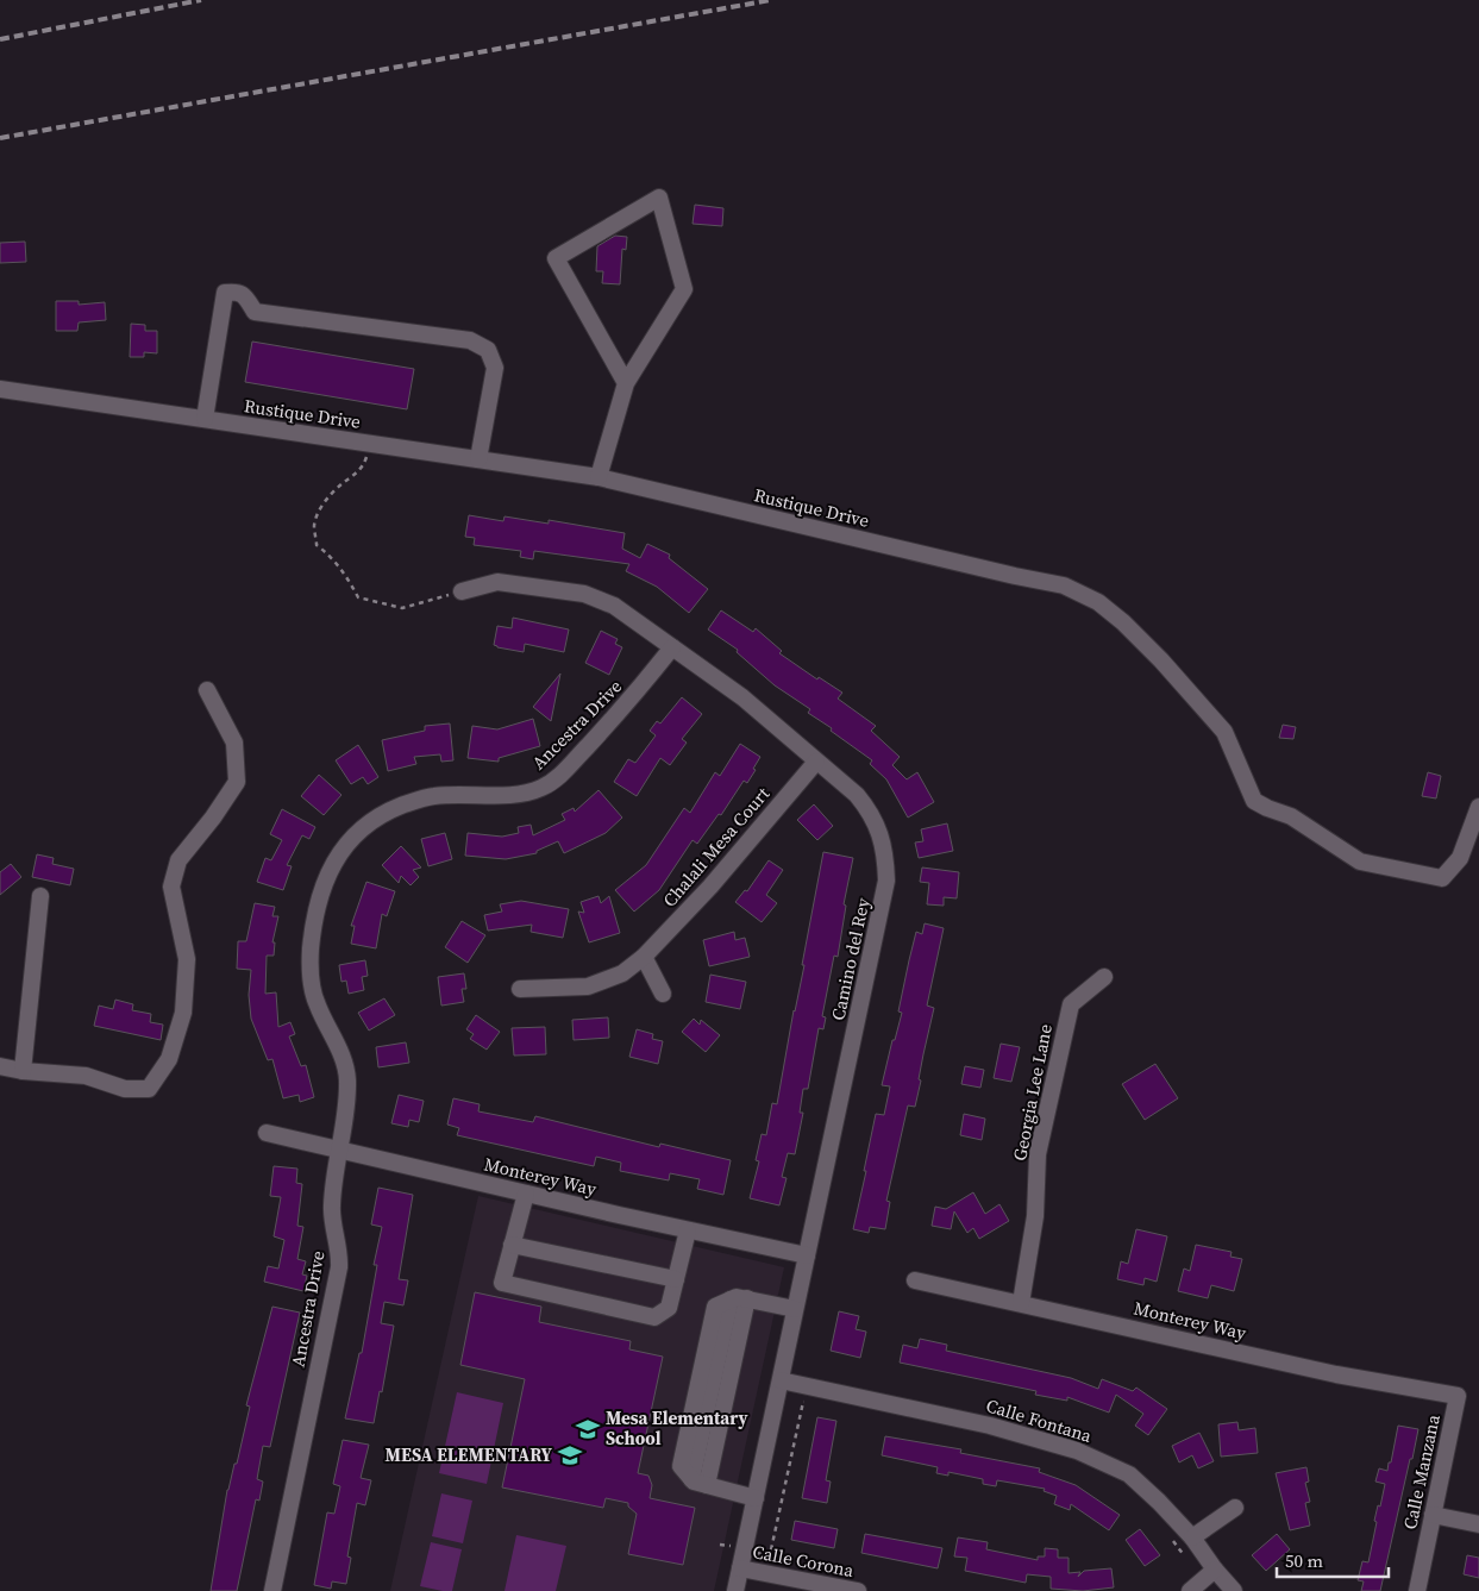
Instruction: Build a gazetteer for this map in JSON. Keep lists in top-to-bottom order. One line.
{"streets":{"street":["Rustique Drive","Ancestra Drive","Chalali Mesa Court","Camino del Rey","Georgia Lee Lane","Monterey Way","Calle Fontana","Calle Manzana","Calle Corona"]},"crossings":[["Ancestra Drive","Camino del Rey"],["Ancestra Drive","Monterey Way"],["Chalali Mesa Court","Camino del Rey"],["Camino del Rey","Monterey Way"],["Camino del Rey","Calle Fontana"],["Camino del Rey","Calle Corona"],["Georgia Lee Lane","Monterey Way"],["Monterey Way","Calle Manzana"]],"places":{"school or university":["Mesa Elementary School","MESA ELEMENTARY"]},"scale_bar":"50 m"}
